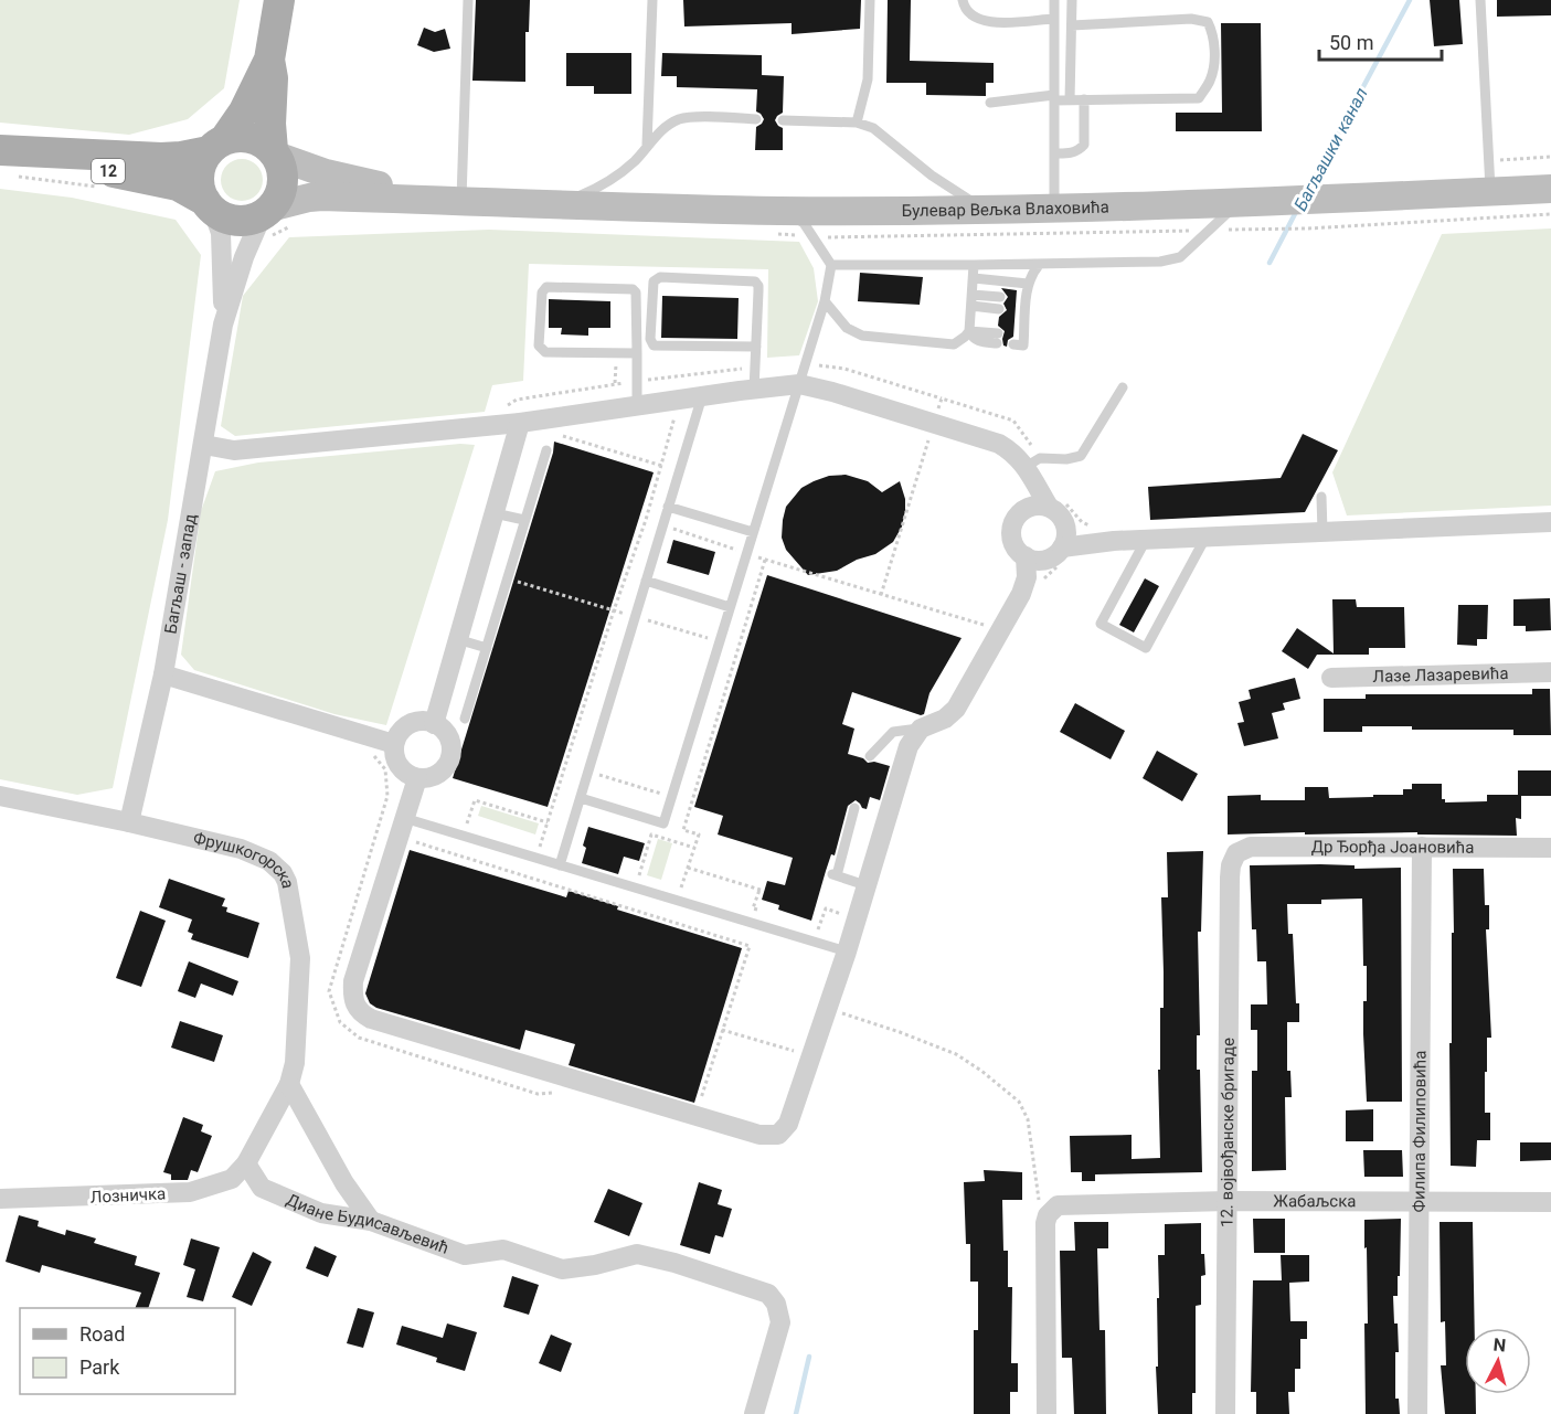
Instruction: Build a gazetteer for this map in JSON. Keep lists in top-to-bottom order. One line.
{"streets":{"main road":["12","Булевар Вељка Влаховића"],"street":["Багљаш - запад","Лазе Лазаревића","Др Ђорђа Јоановића","Фрушкогорска","Филипа Филиповића","12. војвођанске бригаде","Лозничка","Жабаљска","Диане Будисављевић"]},"crossings":[["12","Булевар Вељка Влаховића"],["12","Багљаш - запад"],["Булевар Вељка Влаховића","Багљаш - запад"],["Багљаш - запад","Фрушкогорска"],["Др Ђорђа Јоановића","Филипа Филиповића"],["Др Ђорђа Јоановића","12. војвођанске бригаде"],["Фрушкогорска","Лозничка"],["Фрушкогорска","Диане Будисављевић"],["Филипа Филиповића","Жабаљска"],["12. војвођанске бригаде","Жабаљска"],["Лозничка","Диане Будисављевић"]],"water":["Багљашки канал"],"legend":["Road","Park"],"scale_bar":"50 m","north":"top"}
